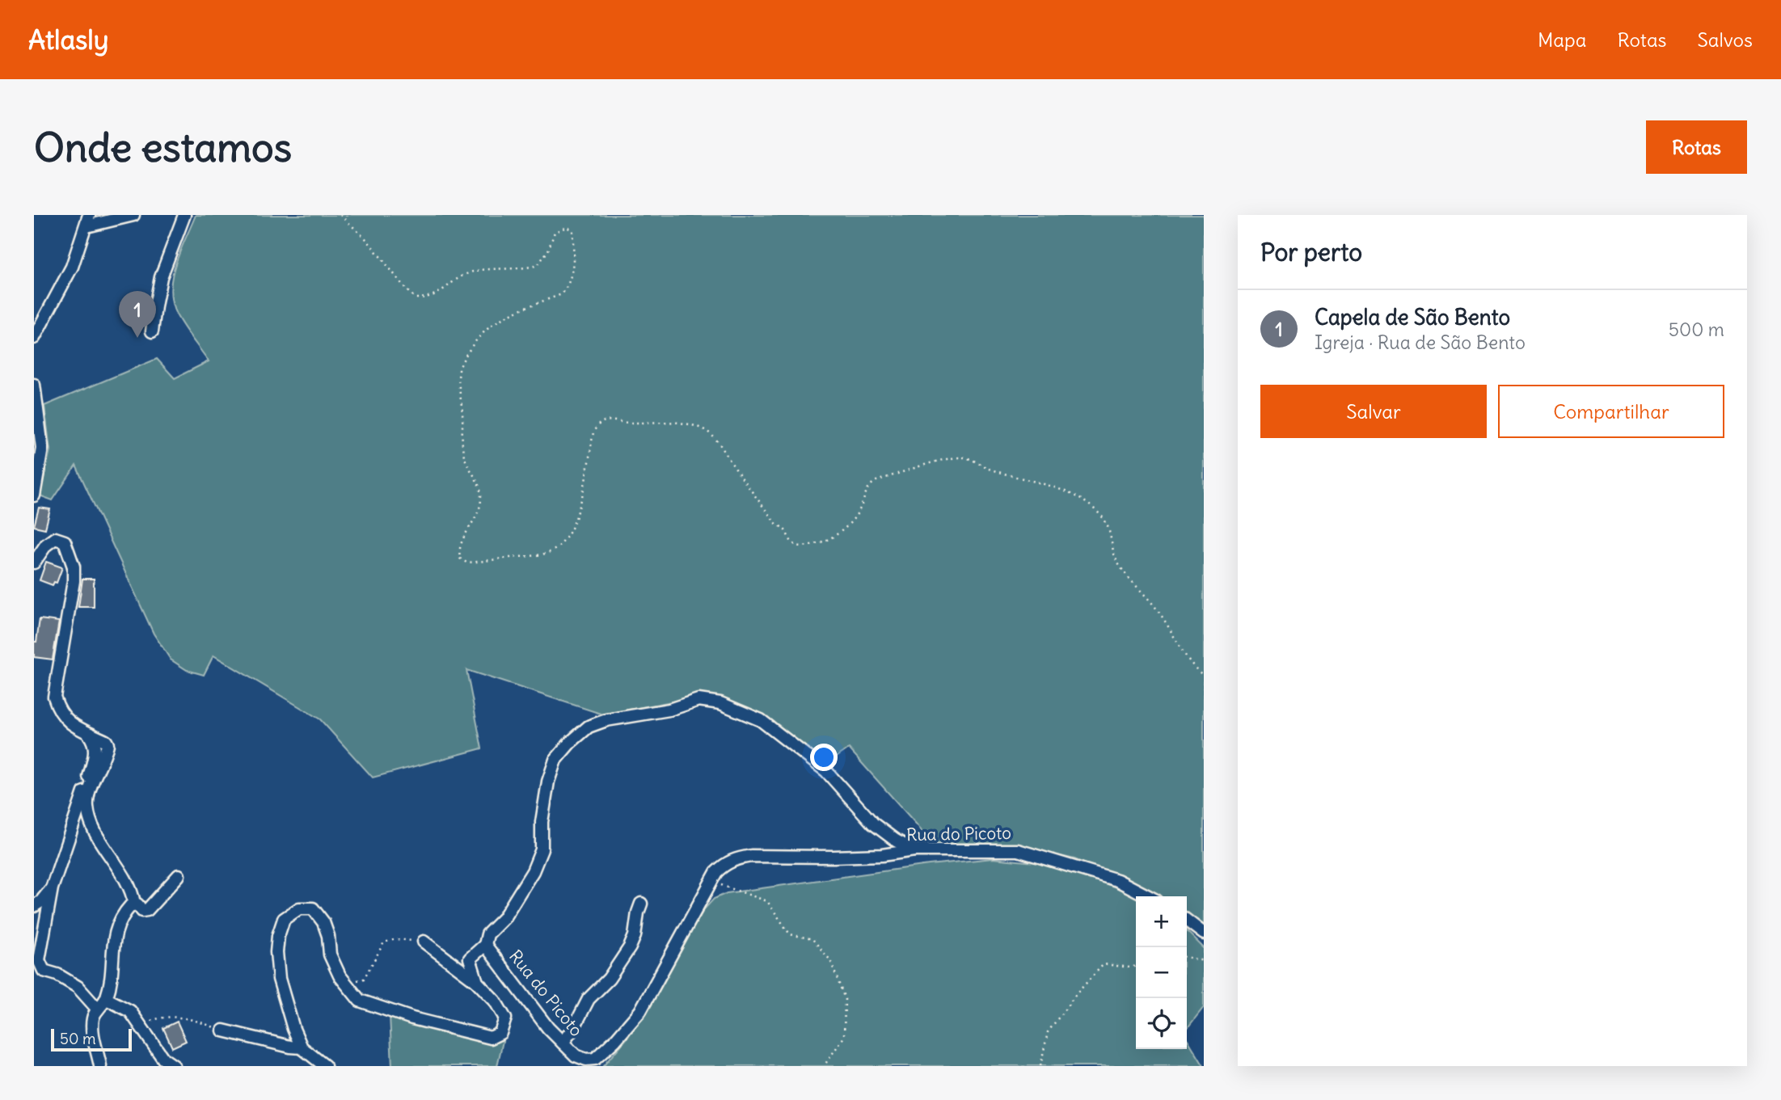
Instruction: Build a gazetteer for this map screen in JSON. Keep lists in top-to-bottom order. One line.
{"streets":{"street":["Rua do Picoto"]},"scale_bar":"50 m","page":{"header":"Atlasly","nav":["Mapa","Rotas","Salvos"],"buttons":["Rotas",["Salvar","Compartilhar"]],"title":"Onde estamos","heading":"Por perto","list":[{"mark":"1","name":"Capela de São Bento","note":"Igreja · Rua de São Bento","value":"500 m"}],"pins":"1","map_buttons":["+","−"],"scale":"50 m"}}
